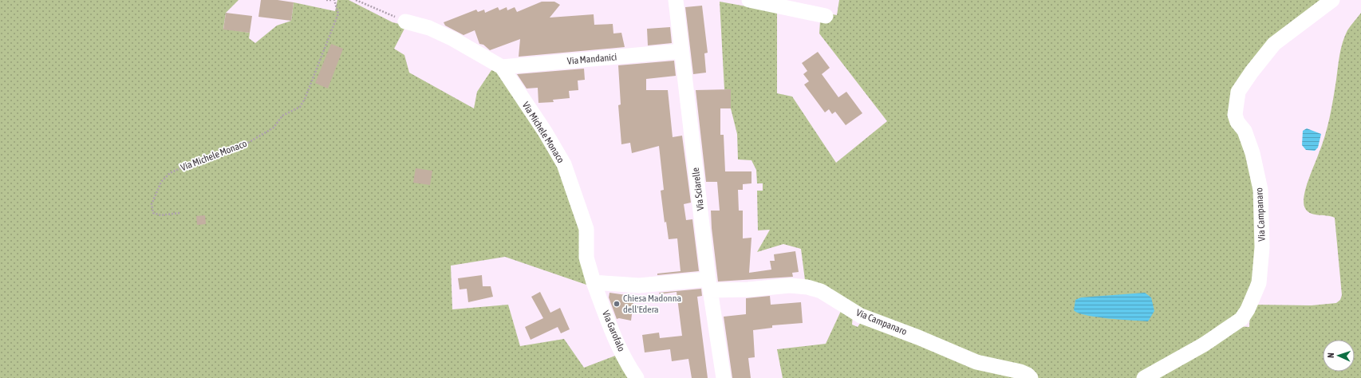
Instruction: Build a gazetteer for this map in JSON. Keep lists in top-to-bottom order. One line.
{"streets":{"street":["Via Mandanici","Via Michele Monaco","Via Sciarelle","Via Campanaro","Via Garofalo"]},"crossings":[["Via Mandanici","Via Michele Monaco"],["Via Mandanici","Via Sciarelle"],["Via Michele Monaco","Via Garofalo"],["Via Sciarelle","Via Campanaro"]],"places":["Chiesa Madonna dell'Edera"],"north":"left"}
